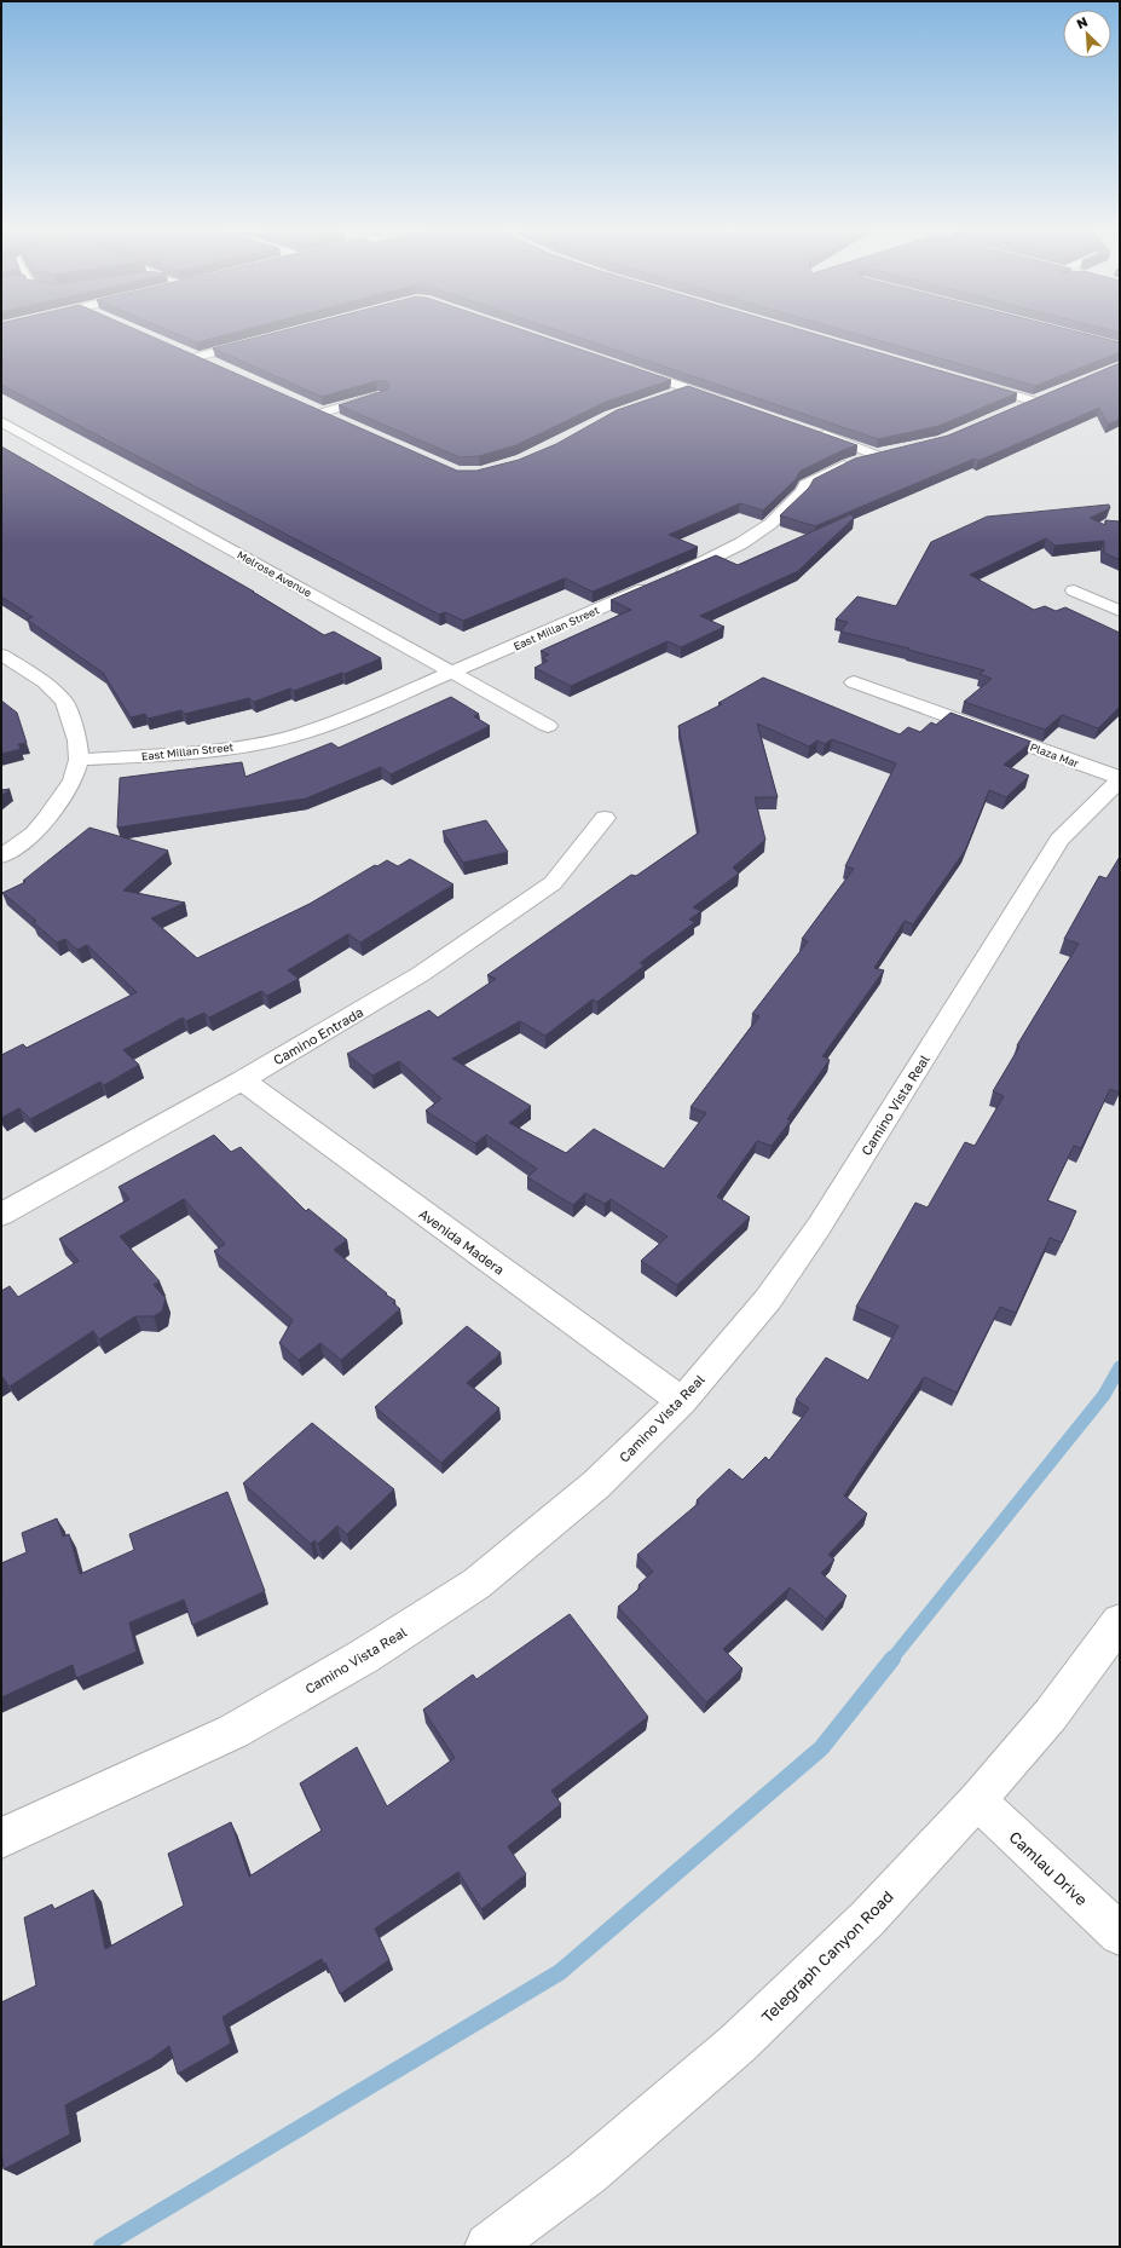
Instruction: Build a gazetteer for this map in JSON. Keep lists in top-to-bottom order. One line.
{"streets":{"street":["Melrose Avenue","East Millan Street","Plaza Mar","Camino Entrada","Camino Vista Real","Avenida Madera","Camlau Drive","Telegraph Canyon Road"]},"crossings":[["Melrose Avenue","East Millan Street"],["Plaza Mar","Camino Vista Real"],["Camino Entrada","Avenida Madera"],["Camino Vista Real","Avenida Madera"],["Camlau Drive","Telegraph Canyon Road"]],"north":"top left"}
